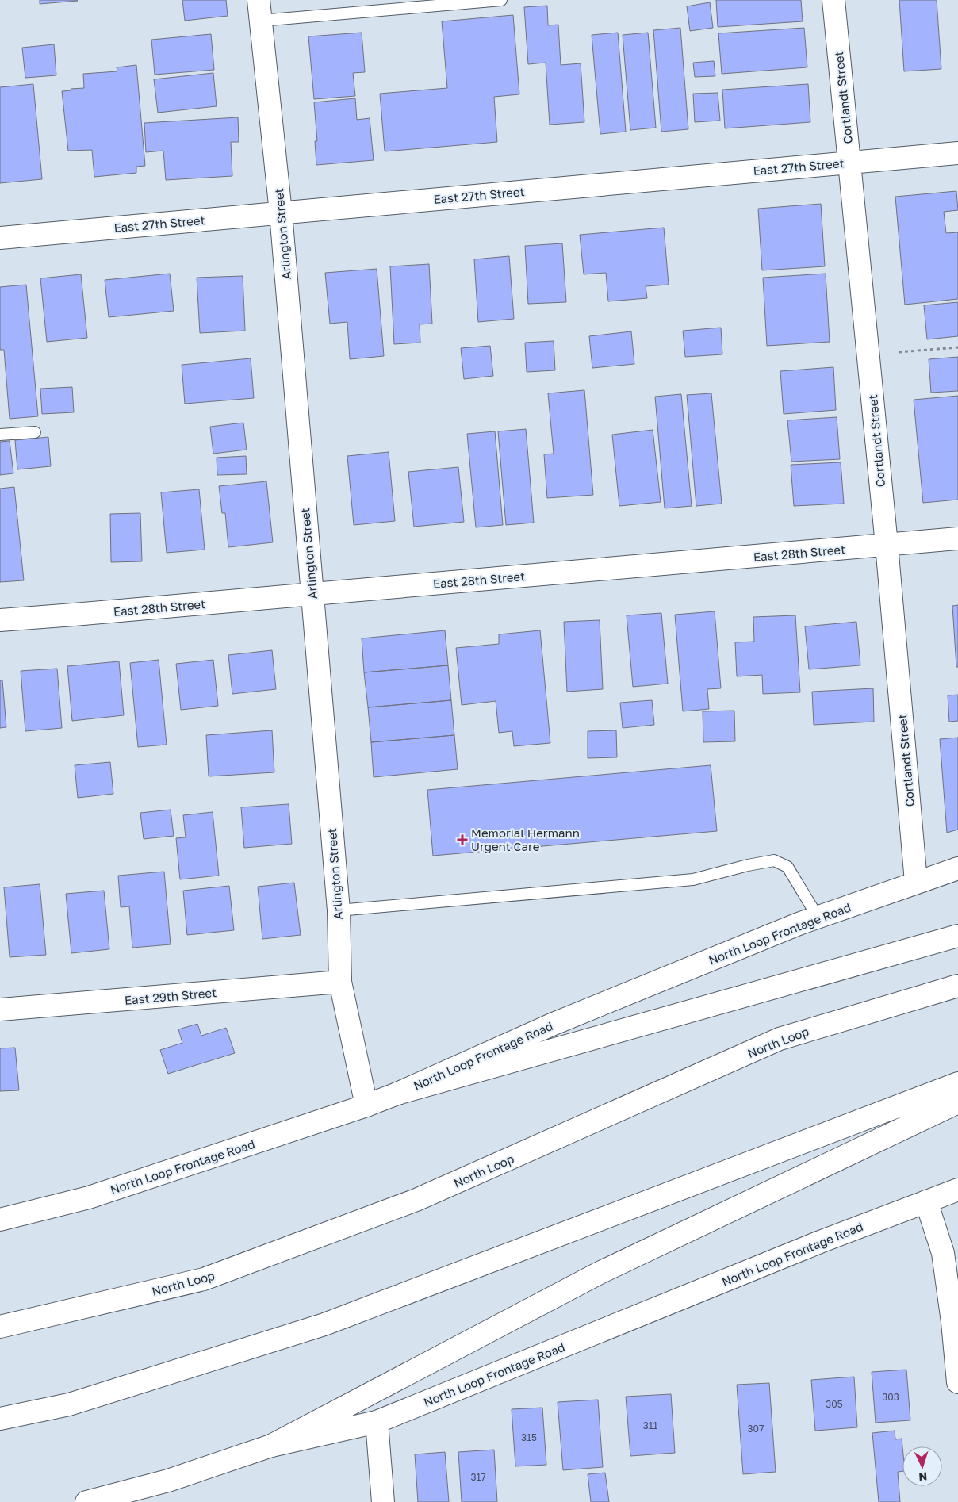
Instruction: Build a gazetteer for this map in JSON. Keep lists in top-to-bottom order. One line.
{"streets":{"main road":["Cortlandt Street","East 27th Street","Arlington Street","East 28th Street","North Loop Frontage Road","East 29th Street","North Loop"]},"crossings":[["Cortlandt Street","East 27th Street"],["Cortlandt Street","East 28th Street"],["Cortlandt Street","North Loop Frontage Road"],["East 27th Street","Arlington Street"],["Arlington Street","East 28th Street"],["Arlington Street","North Loop Frontage Road"],["Arlington Street","East 29th Street"]],"places":{"health":["Memorial Hermann Urgent Care"]},"house_numbers":["303","305","311","307","315","317"],"north":"bottom"}
